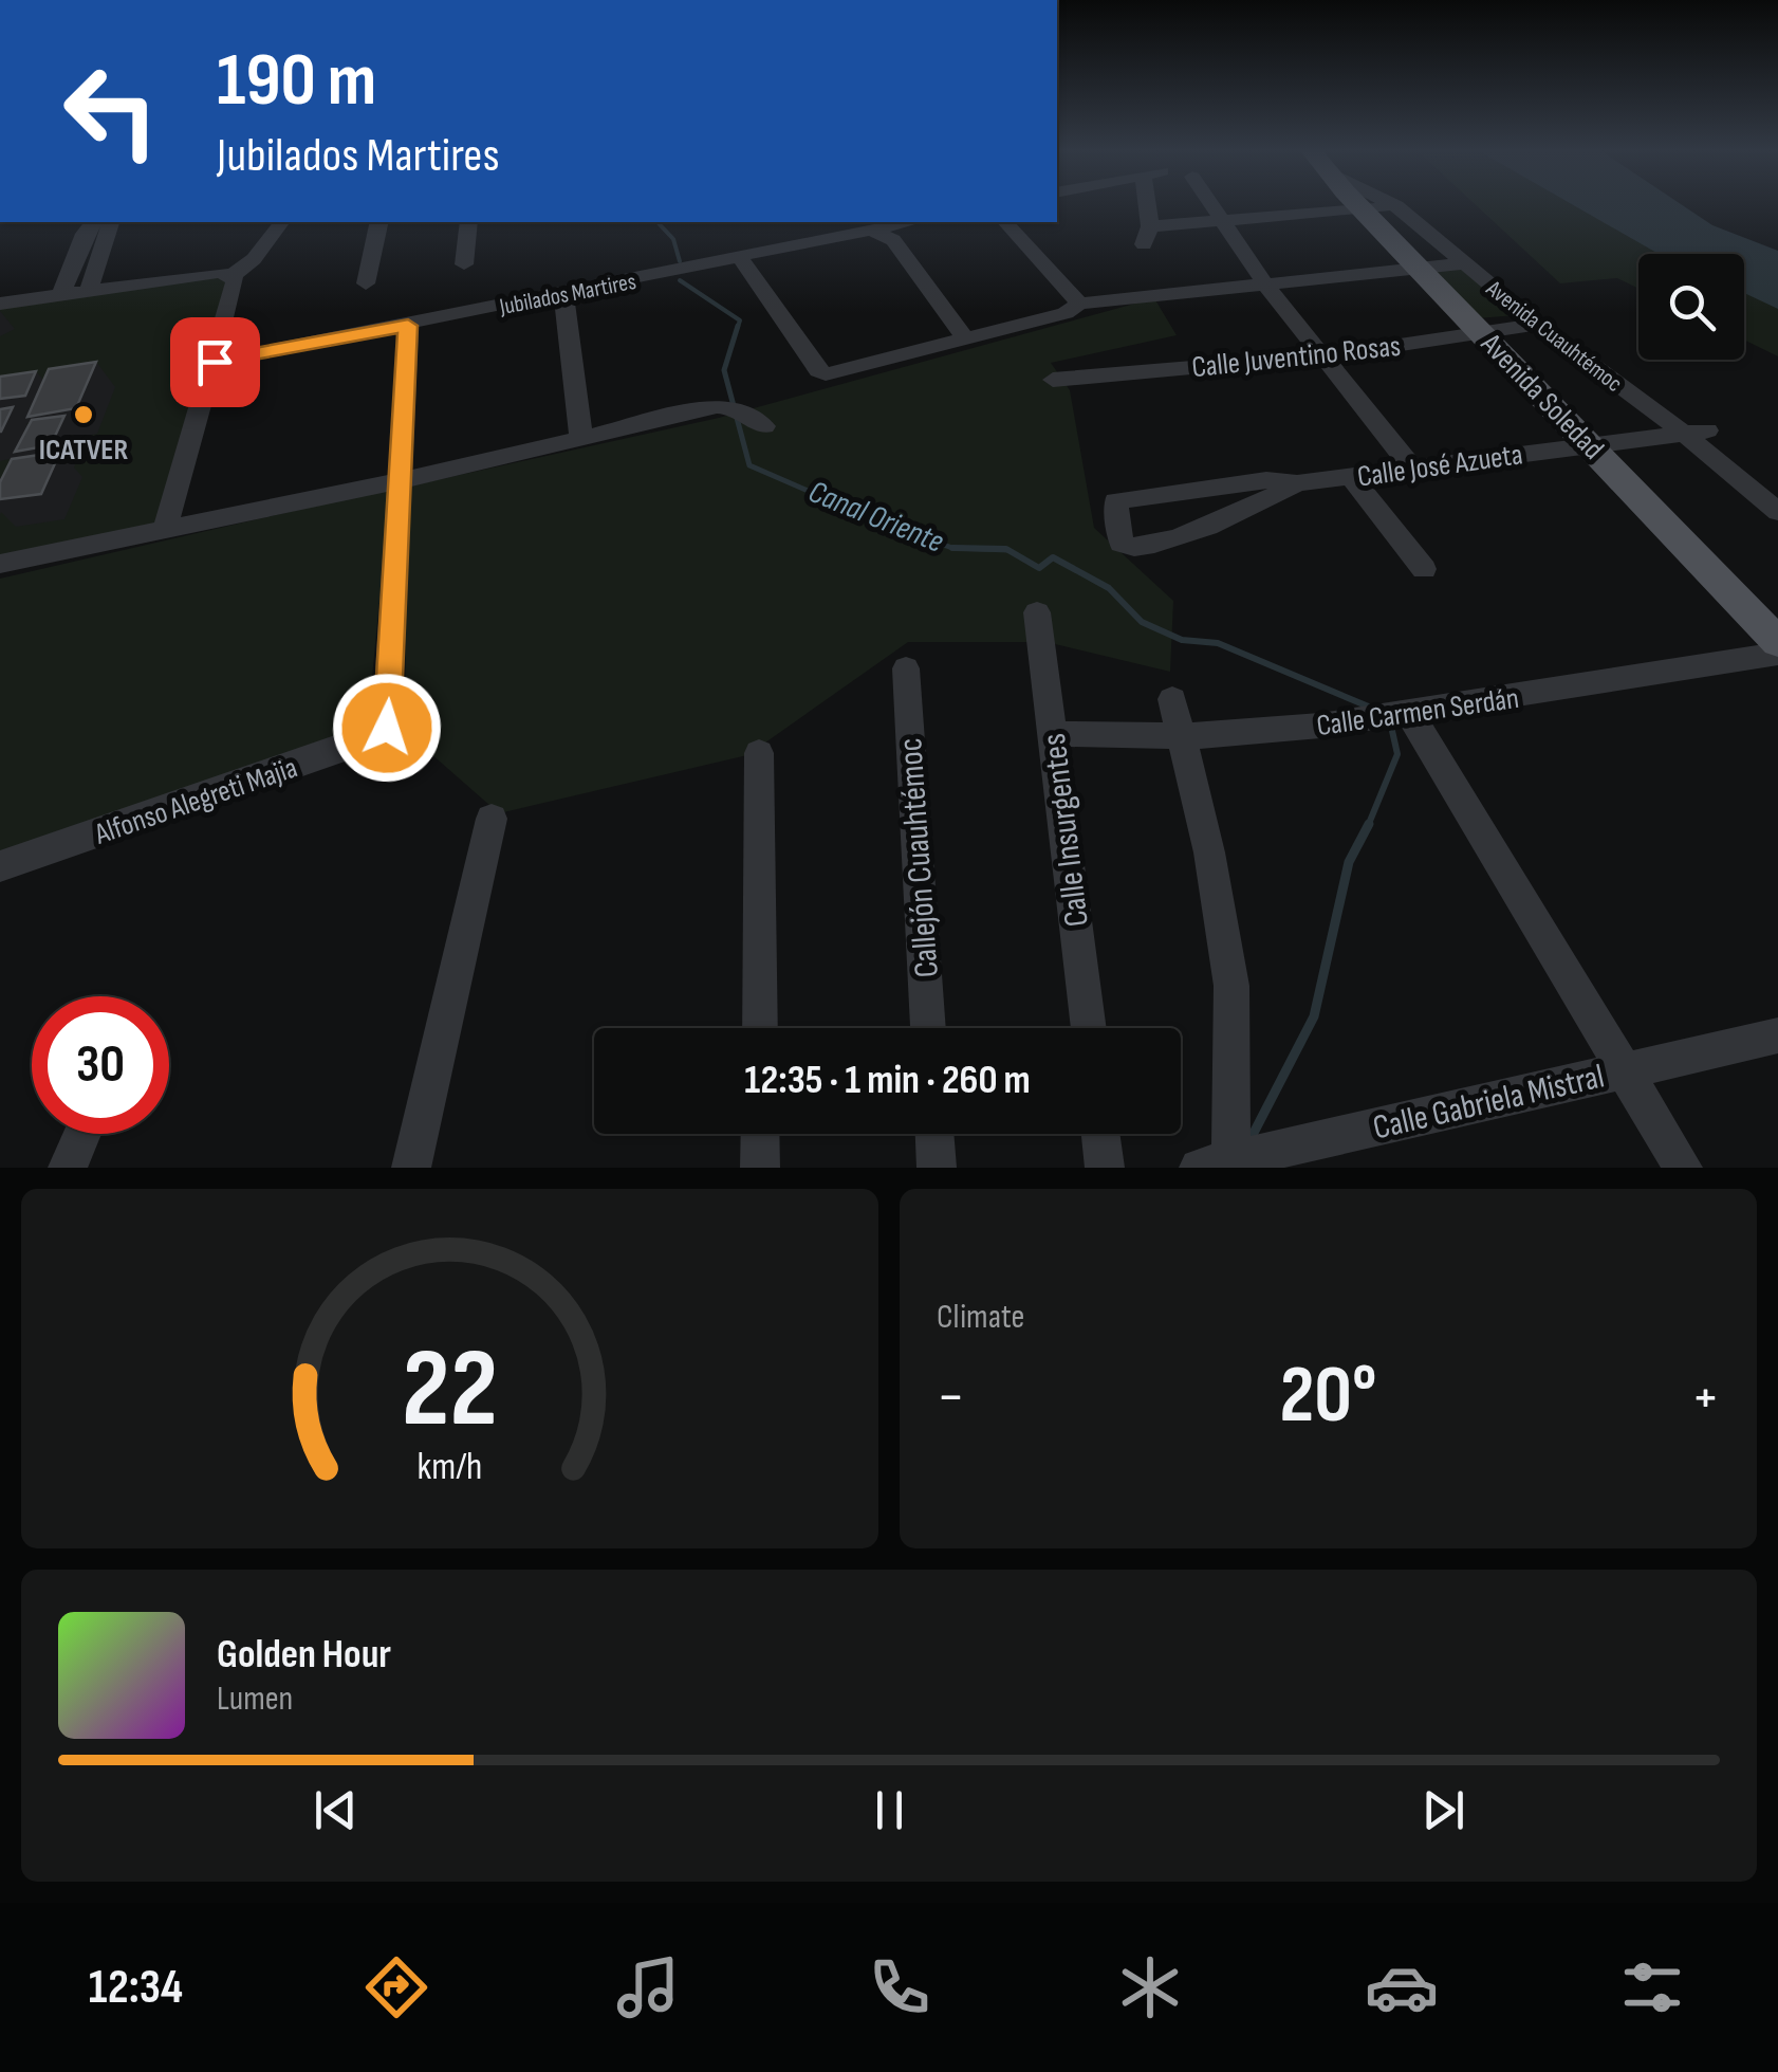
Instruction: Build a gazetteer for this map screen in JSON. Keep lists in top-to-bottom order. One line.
{"streets":{"main road":["Avenida Soledad"],"street":["Jubilados Martires","Avenida Cuauhtémoc","Calle Juventino Rosas","Calle José Azueta","Calle Carmen Serdán","Alfonso Alegreti Majia","Calle Insurgentes","Callejón Cuauhtémoc","Calle Gabriela Mistral"]},"crossings":[["Avenida Cuauhtémoc","Calle Juventino Rosas"],["Avenida Cuauhtémoc","Calle José Azueta"],["Calle Juventino Rosas","Avenida Soledad"],["Avenida Soledad","Calle José Azueta"],["Calle Carmen Serdán","Calle Insurgentes"]],"water":["Canal Oriente"],"places":["ICATVER"],"page":{"turn":["190 m","Jubilados Martires"],"limit":"30","trip":"12:35 · 1 min · 260 m","tile":"Climate","heat":["−","20°","+"],"song":["Golden Hour","Lumen"],"tabs":"12:34","gauge":["22","km/h"]}}
